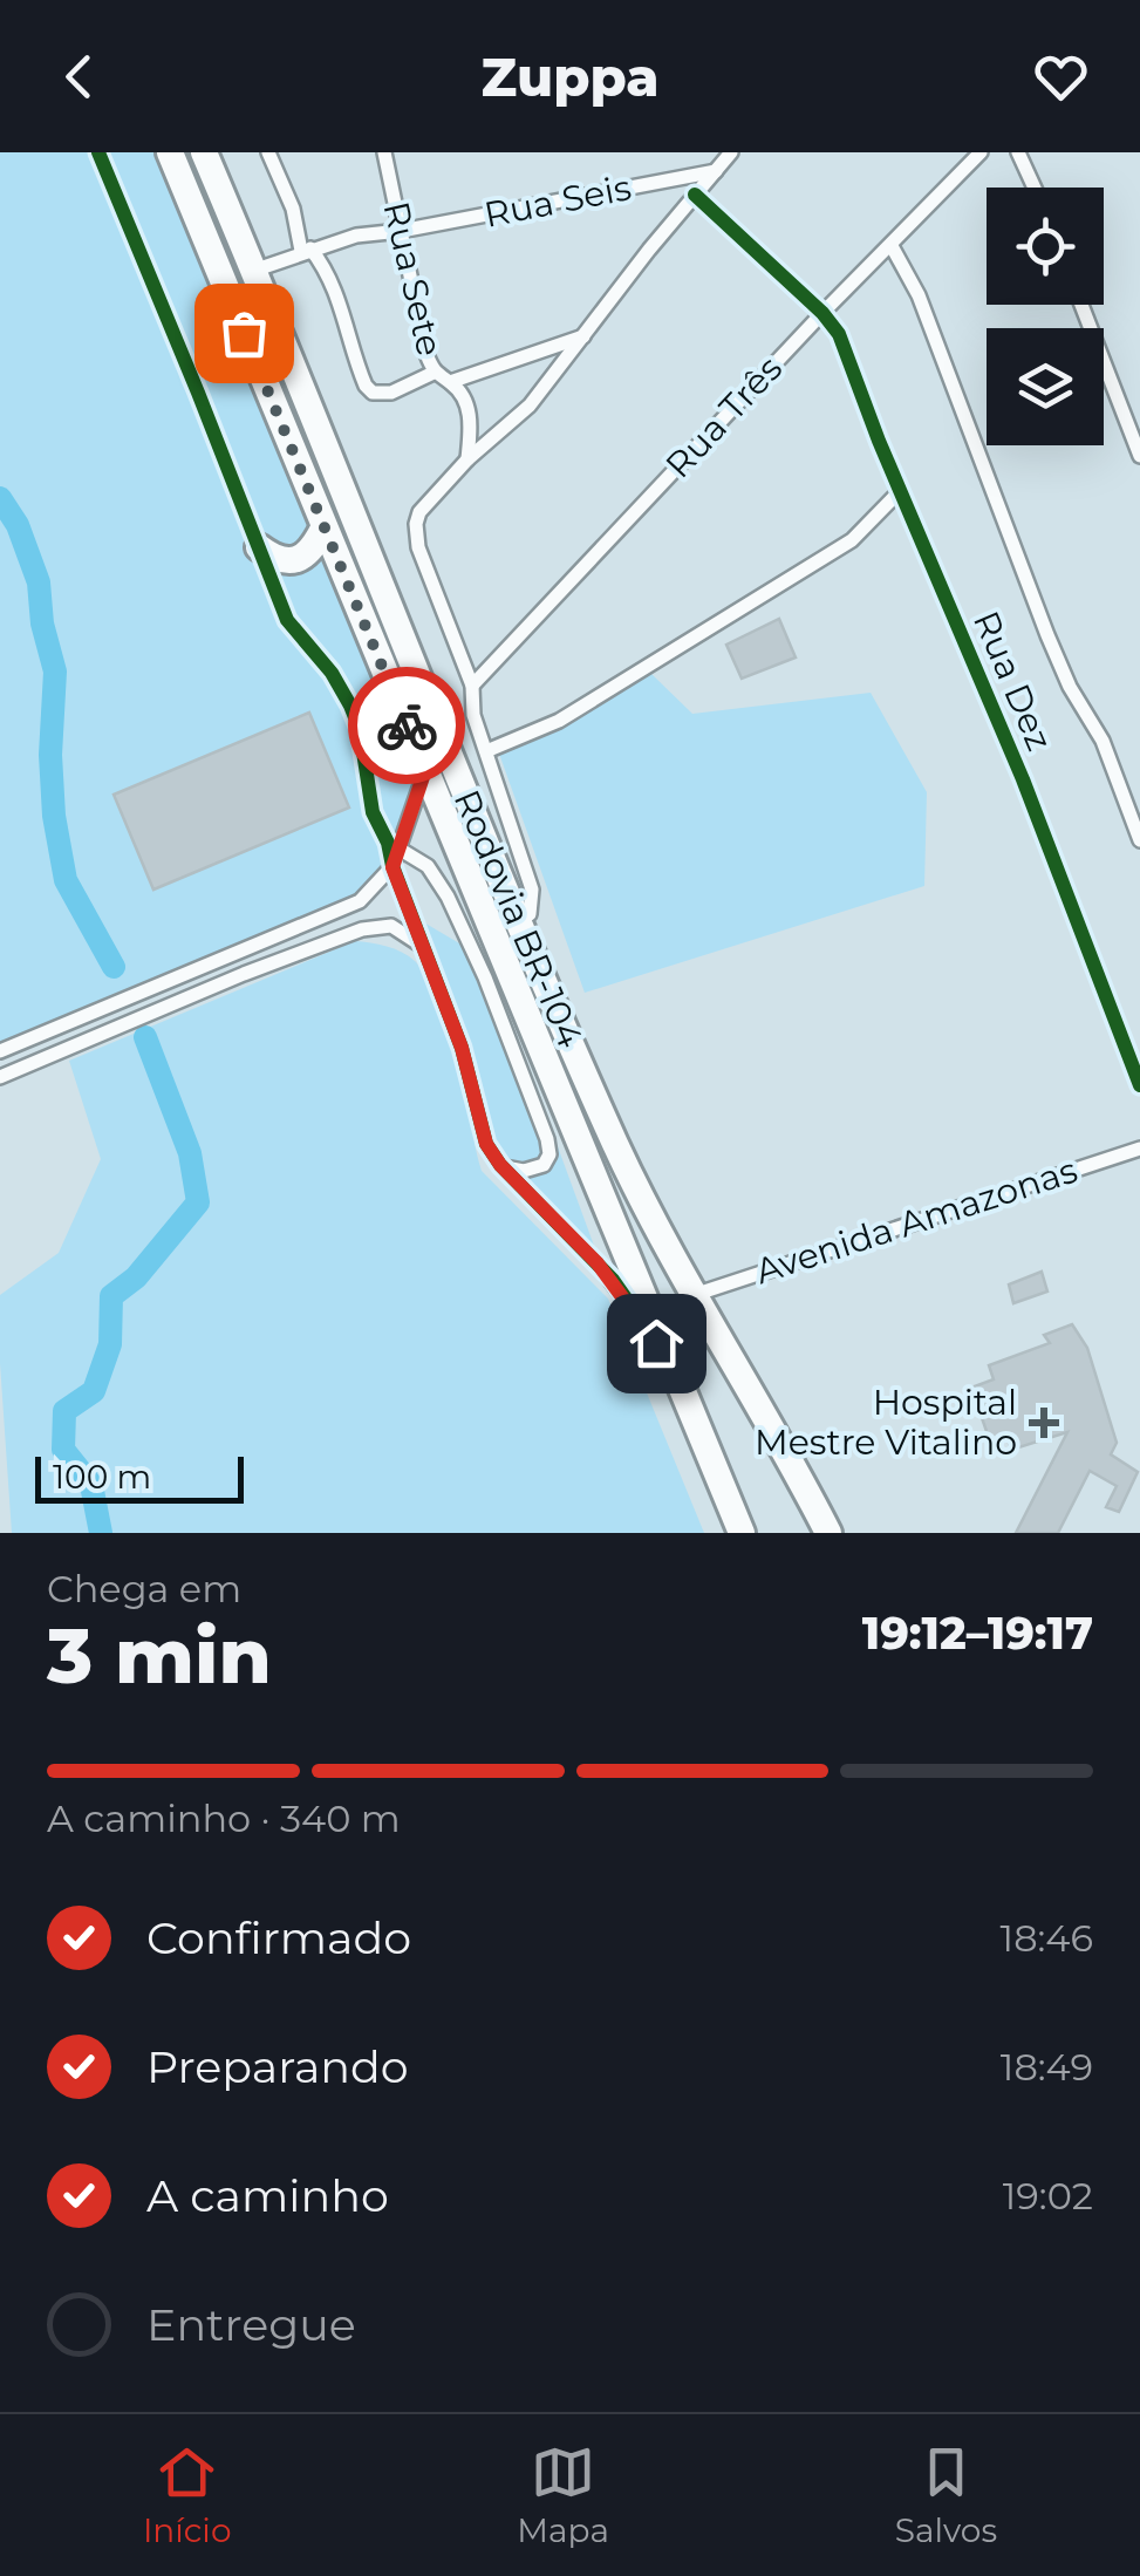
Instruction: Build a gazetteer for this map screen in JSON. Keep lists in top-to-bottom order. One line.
{"streets":{"highway":["Rodovia BR-104"],"street":["Rua Seis","Rua Sete","Rua Três","Rua Dez","Avenida Amazonas"]},"crossings":[["Rua Seis","Rua Sete"],["Rua Seis","Rodovia BR-104"],["Rua Três","Rua Dez"],["Rodovia BR-104","Avenida Amazonas"]],"places":{"health":["Hospital Mestre Vitalino"]},"scale_bar":"100 m","page":{"header":"Zuppa","scale":"100 m","heading":["3 min","Chega em","19:12–19:17"],"bar":"A caminho · 340 m","list":[["Confirmado","18:46"],["Preparando","18:49"],["A caminho","19:02"],"Entregue"],"tabs":["Início","Mapa","Salvos"]}}
